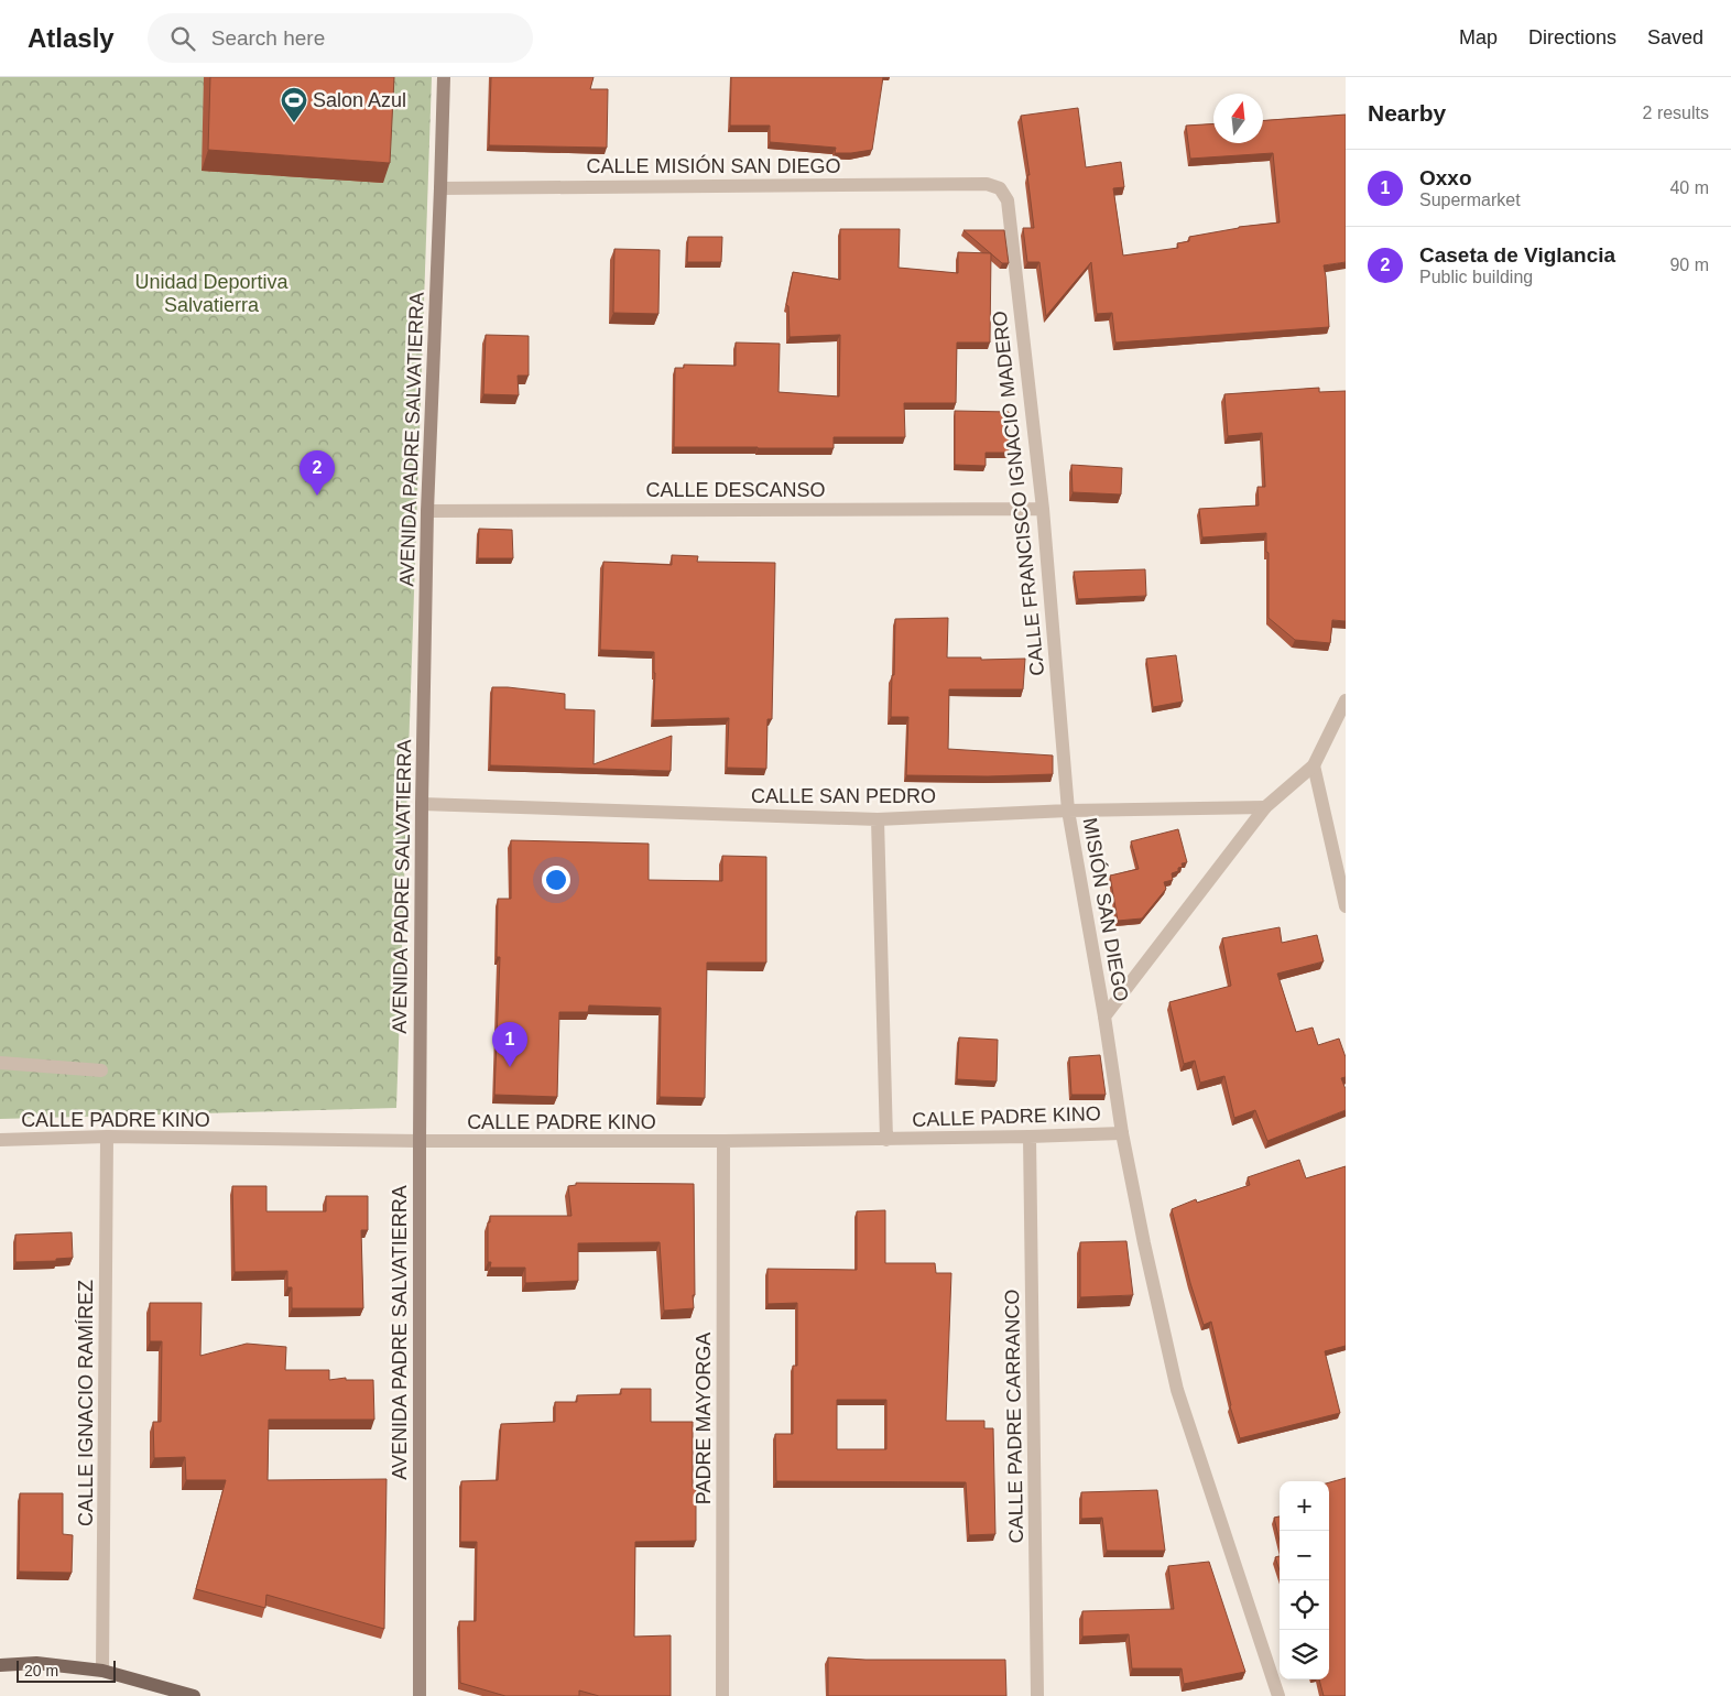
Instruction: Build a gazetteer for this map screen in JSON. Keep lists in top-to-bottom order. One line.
{"streets":{"main road":["AVENIDA PADRE SALVATIERRA"],"street":["CALLE MISIÓN SAN DIEGO","CALLE DESCANSO","CALLE FRANCISCO IGNACIO MADERO","CALLE SAN PEDRO","MISIÓN SAN DIEGO","CALLE PADRE KINO","CALLE IGNACIO RAMÍREZ","CALLE PADRE CARRANCO","PADRE MAYORGA"]},"crossings":[["CALLE MISIÓN SAN DIEGO","AVENIDA PADRE SALVATIERRA"],["CALLE MISIÓN SAN DIEGO","CALLE FRANCISCO IGNACIO MADERO"],["AVENIDA PADRE SALVATIERRA","CALLE DESCANSO"],["AVENIDA PADRE SALVATIERRA","CALLE SAN PEDRO"],["AVENIDA PADRE SALVATIERRA","CALLE PADRE KINO"],["CALLE DESCANSO","CALLE FRANCISCO IGNACIO MADERO"],["CALLE FRANCISCO IGNACIO MADERO","CALLE SAN PEDRO"],["CALLE FRANCISCO IGNACIO MADERO","MISIÓN SAN DIEGO"],["CALLE SAN PEDRO","MISIÓN SAN DIEGO"],["CALLE PADRE KINO","CALLE IGNACIO RAMÍREZ"],["CALLE PADRE KINO","CALLE PADRE CARRANCO"],["CALLE PADRE KINO","PADRE MAYORGA"]],"parks":["Unidad Deportiva Salvatierra"],"places":{"sports":["Salon Azul"]},"scale_bar":"20 m","north":"top","page":{"header":"Atlasly","search":"Search here","nav":["Map","Directions","Saved"],"heading":["Nearby","2 results"],"list":[{"mark":"1","name":"Oxxo","note":"Supermarket","value":"40 m"},{"mark":"2","name":"Caseta de Viglancia","note":"Public building","value":"90 m"}],"pins":["2","1"],"map_buttons":["+","−"],"scale":"20 m"}}
